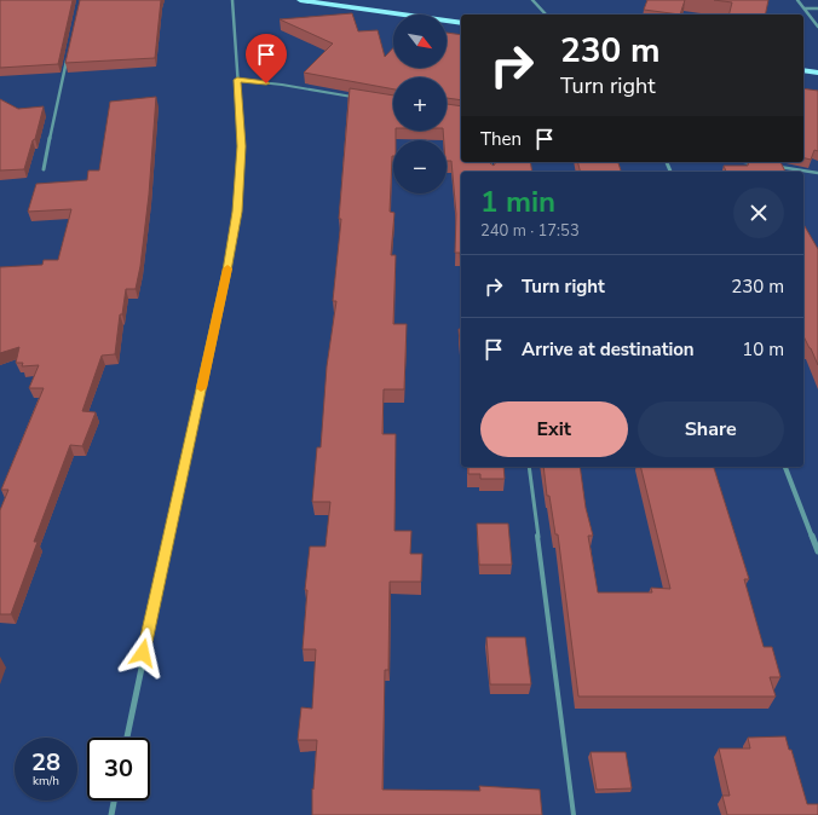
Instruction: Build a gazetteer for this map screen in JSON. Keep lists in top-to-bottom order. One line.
{"north":"bottom right","page":{"map_buttons":["+","−"],"turn":["230 m","Turn right"],"then":"Then","heading":["1 min","240 m · 17:53"],"list":[{"name":"Turn right","value":"230 m"},{"name":"Arrive at destination","value":"10 m"}],"buttons":["Exit","Share"],"speed":"28 km/h","limit":"30"}}
